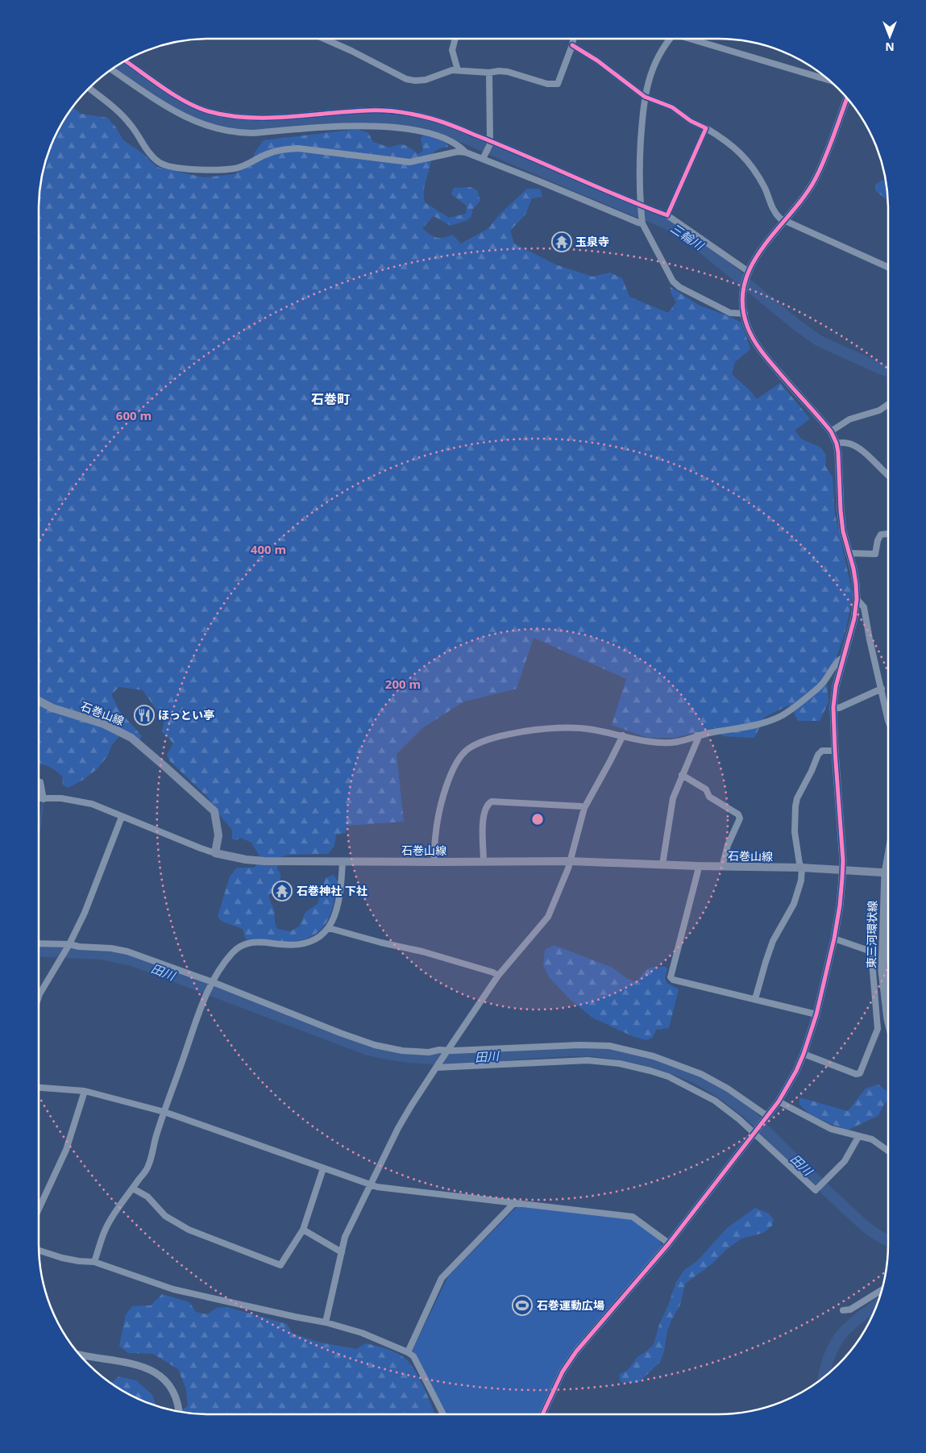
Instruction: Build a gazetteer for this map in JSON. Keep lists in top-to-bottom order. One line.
{"streets":{"main road":["石巻山線","東三河環状線"]},"districts":["石巻町"],"water":["三輪川","田川"],"places":{"temple":["玉泉寺","石巻神社 下社"],"restaurant":["ほっとい亭"],"sports":["石巻運動広場"]},"north":"bottom","rings":["600 m","400 m","200 m"]}
